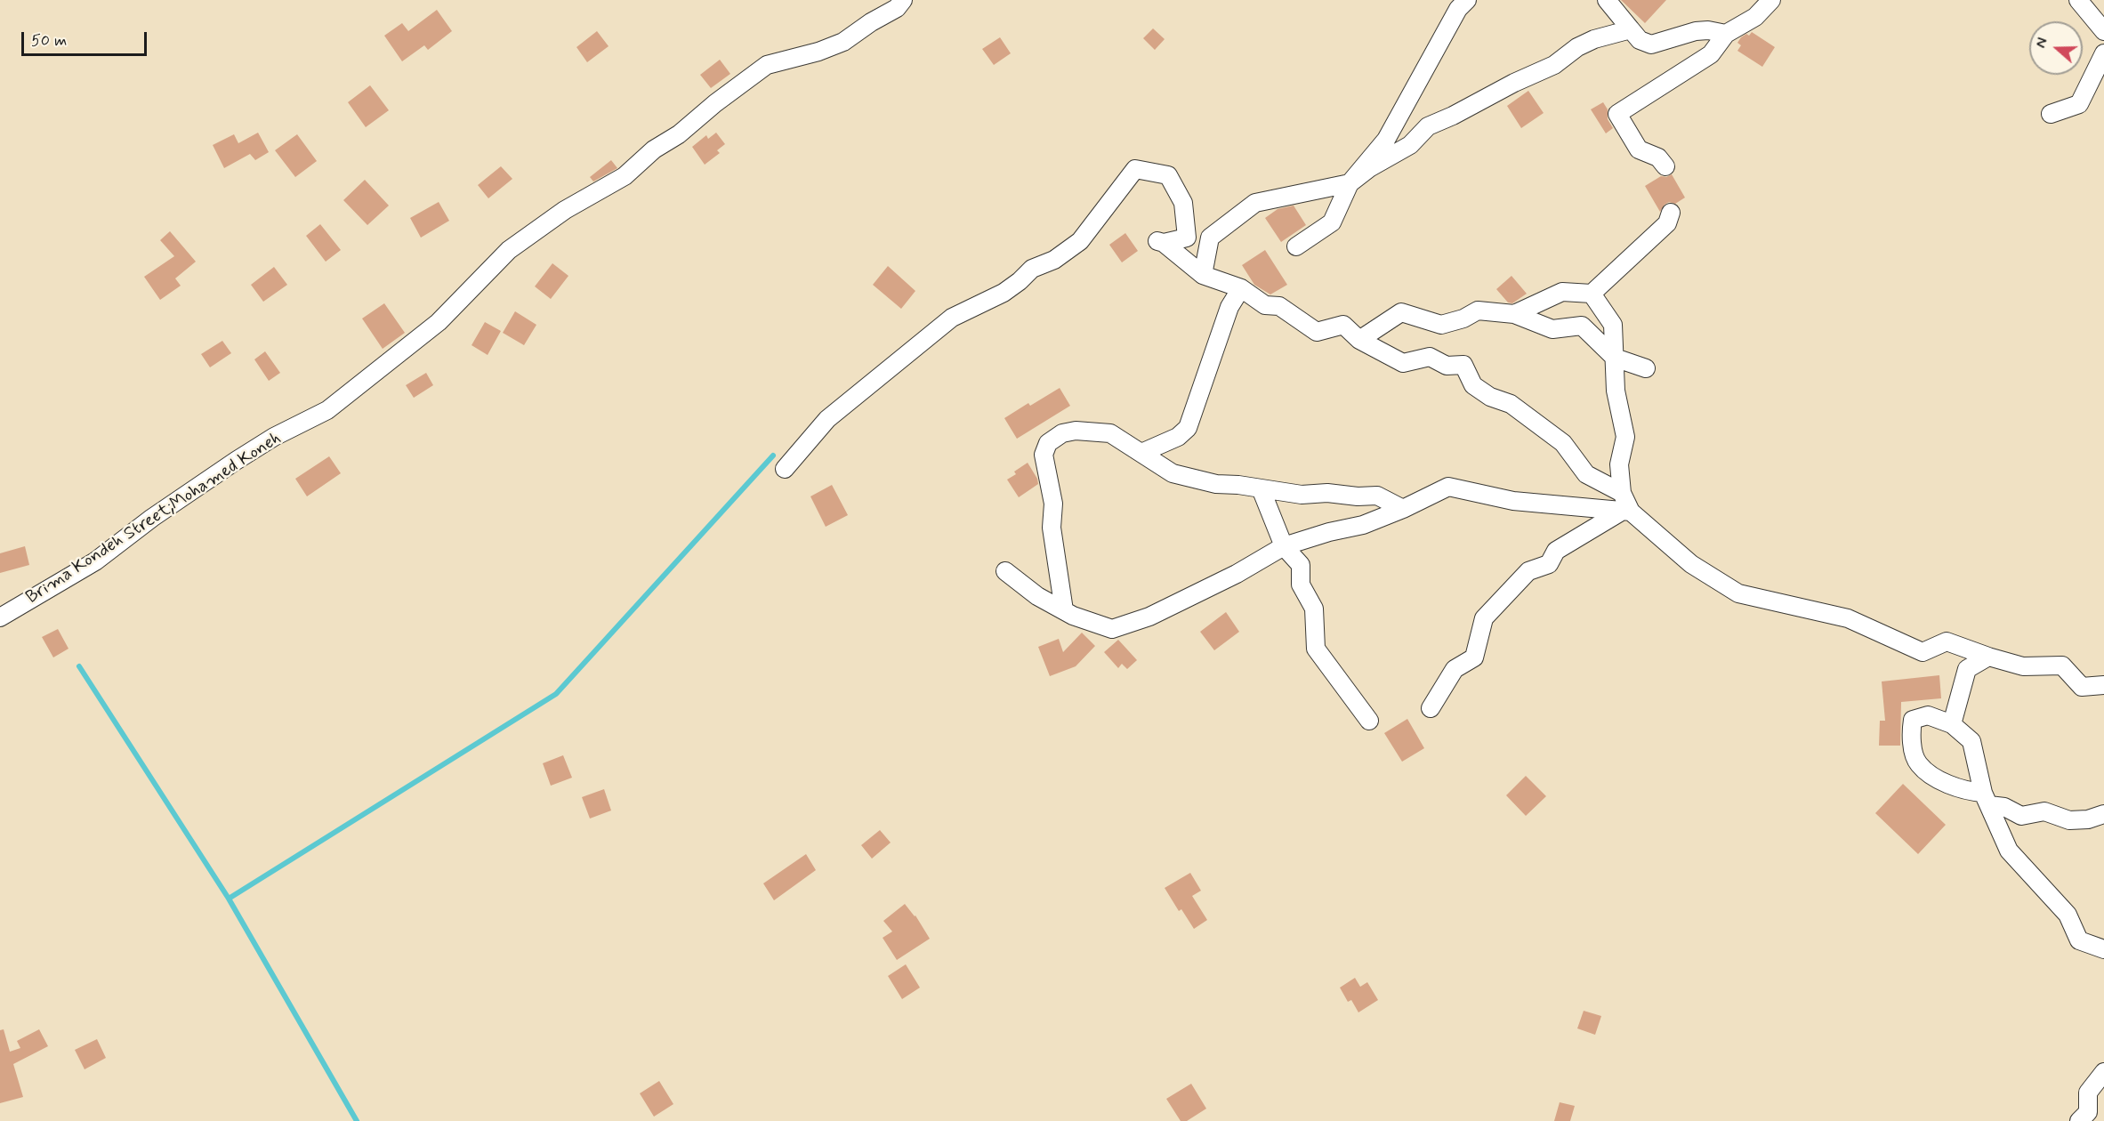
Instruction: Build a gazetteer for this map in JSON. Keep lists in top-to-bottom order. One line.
{"streets":{"street":["Brima Kondeh Street;Mohamed Koneh"]},"scale_bar":"50 m","north":"left"}
